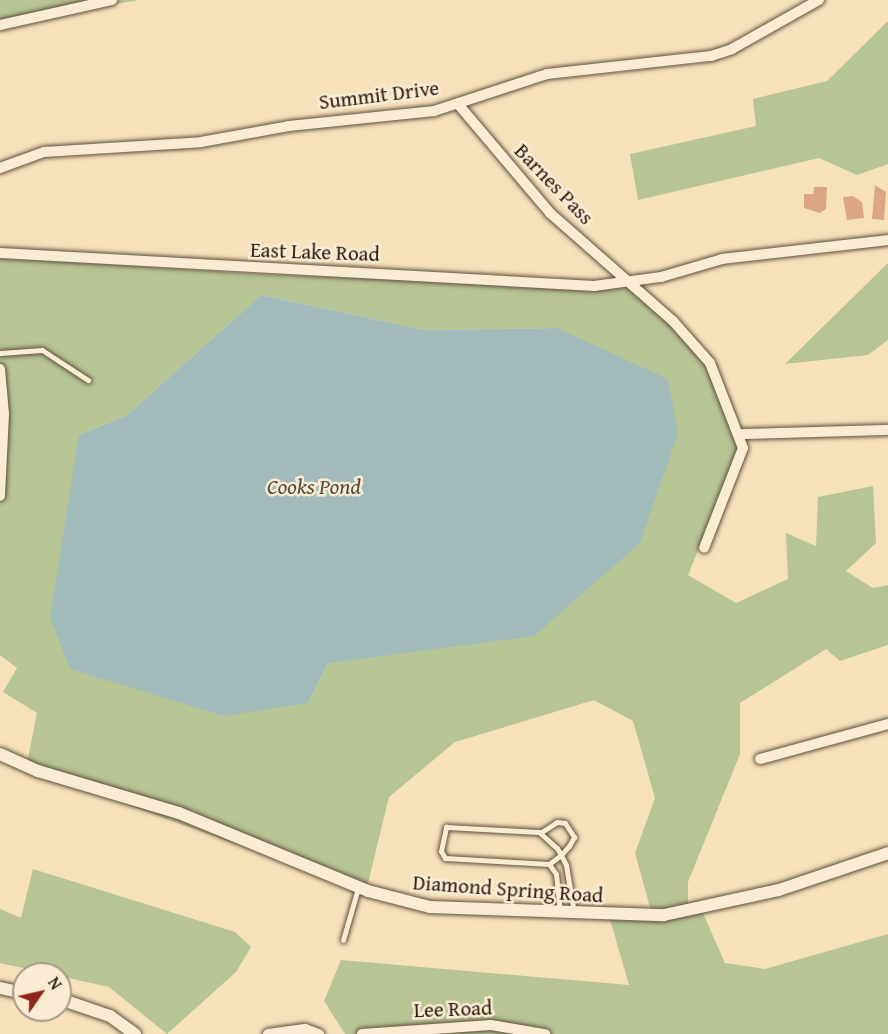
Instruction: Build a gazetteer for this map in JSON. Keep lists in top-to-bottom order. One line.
{"streets":{"street":["Summit Drive","Barnes Pass","East Lake Road","Diamond Spring Road","Lee Road"]},"crossings":[["Summit Drive","Barnes Pass"],["Barnes Pass","East Lake Road"]],"water":["Cooks Pond"],"north":"top right"}
